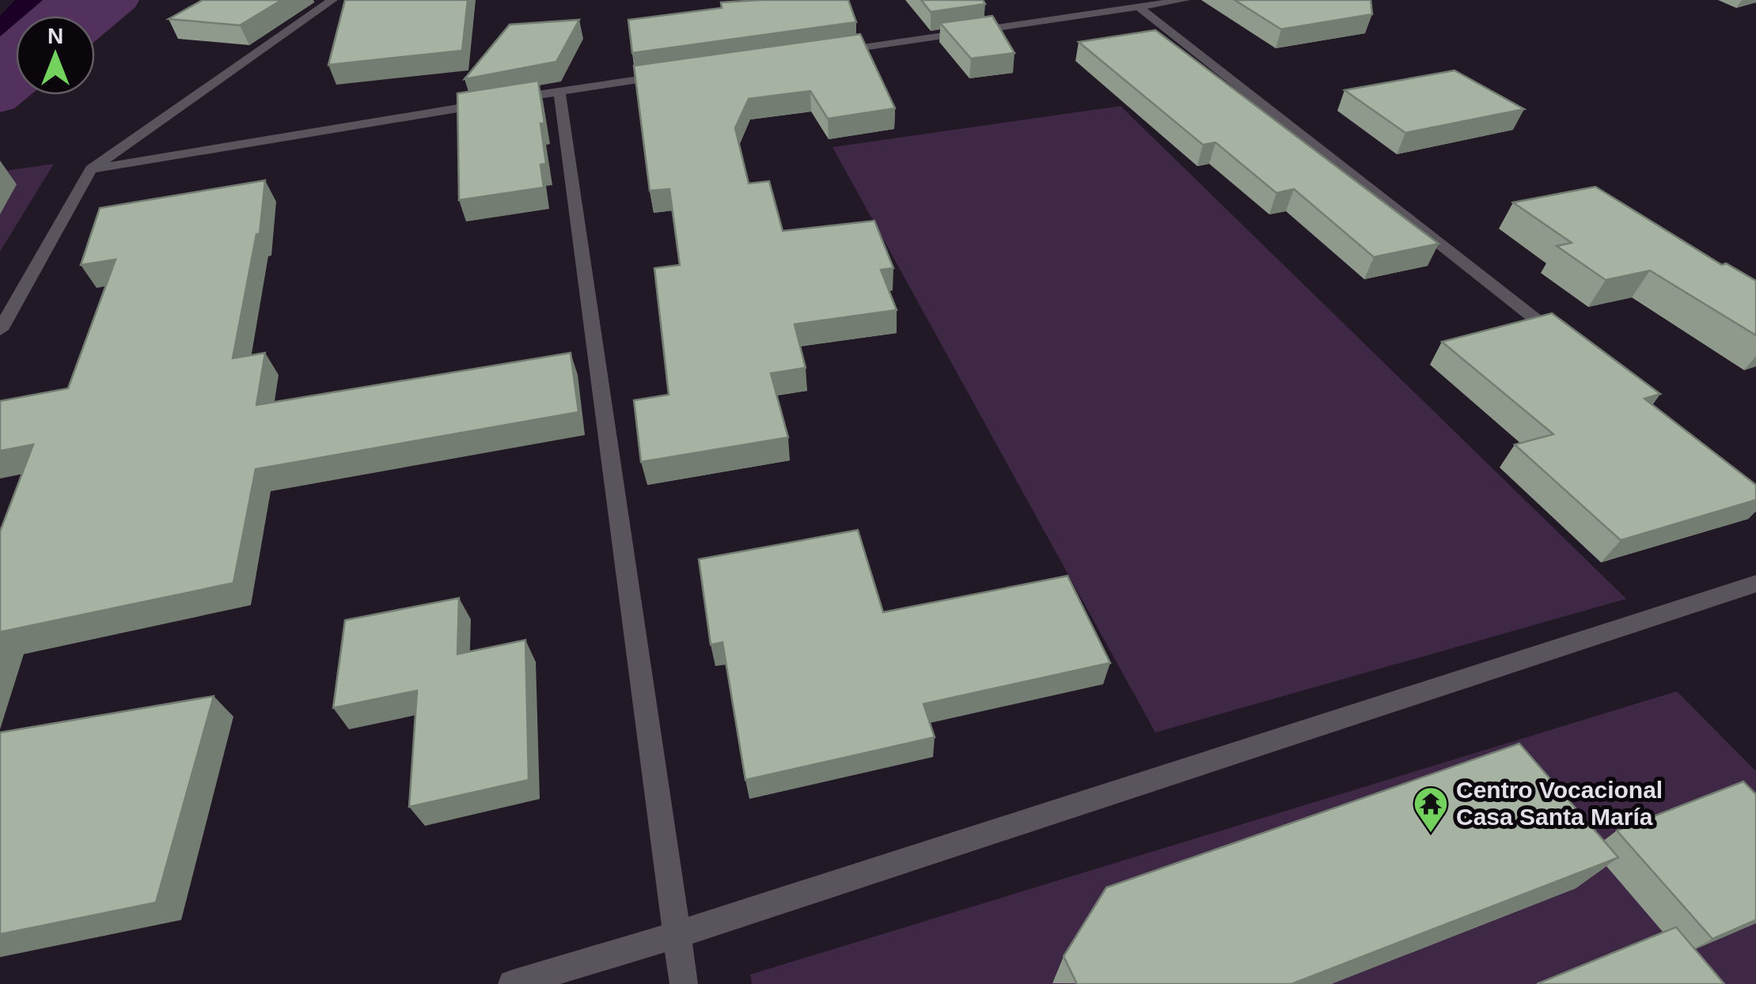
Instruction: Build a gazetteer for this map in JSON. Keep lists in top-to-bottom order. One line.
{"places":{"temple":["Centro Vocacional Casa Santa María"]},"north":"top"}
